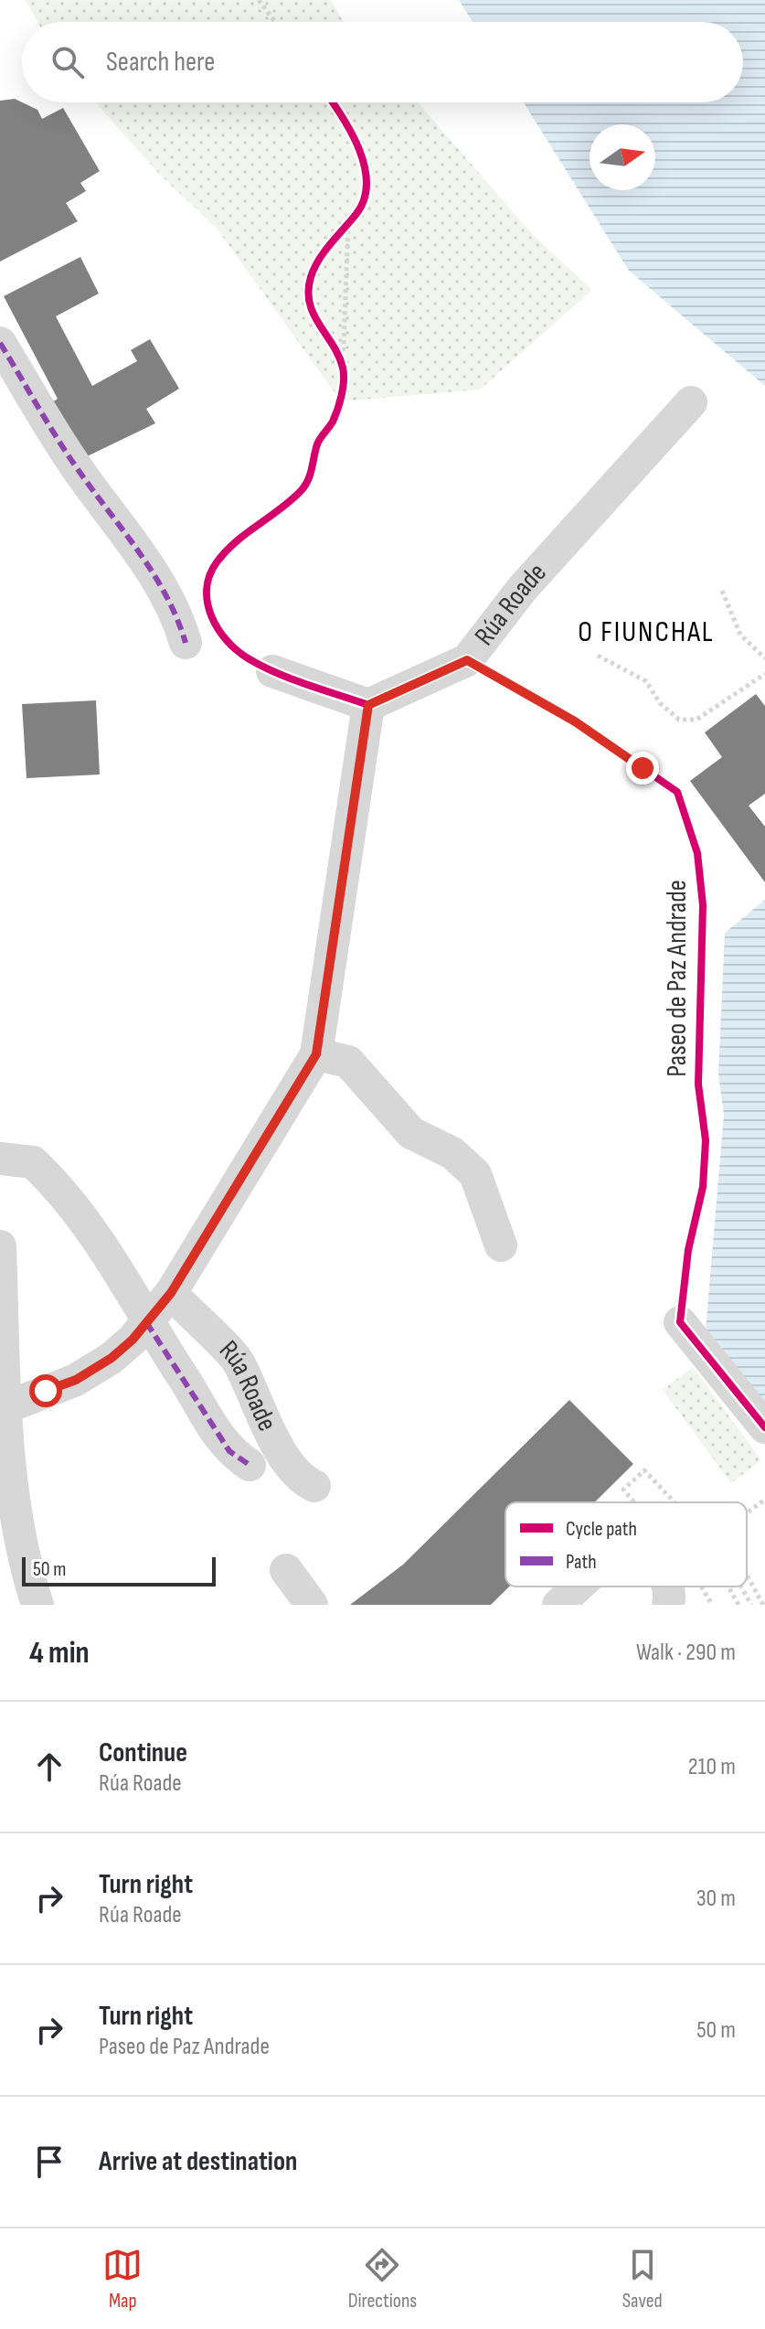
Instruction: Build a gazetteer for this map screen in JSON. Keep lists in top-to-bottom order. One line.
{"streets":{"street":["Rúa Roade"],"cycle path":["Paseo de Paz Andrade"]},"crossings":[["Rúa Roade","Paseo de Paz Andrade"]],"districts":["O FIUNCHAL"],"legend":["Cycle path","Path"],"scale_bar":"50 m","north":"right","page":{"search":"Search here","scale":"50 m","heading":["4 min","Walk · 290 m"],"list":[["Continue","Rúa Roade","210 m"],["Turn right","Rúa Roade","30 m"],["Turn right","Paseo de Paz Andrade","50 m"],"Arrive at destination"],"nav":["Map","Directions","Saved"]}}
